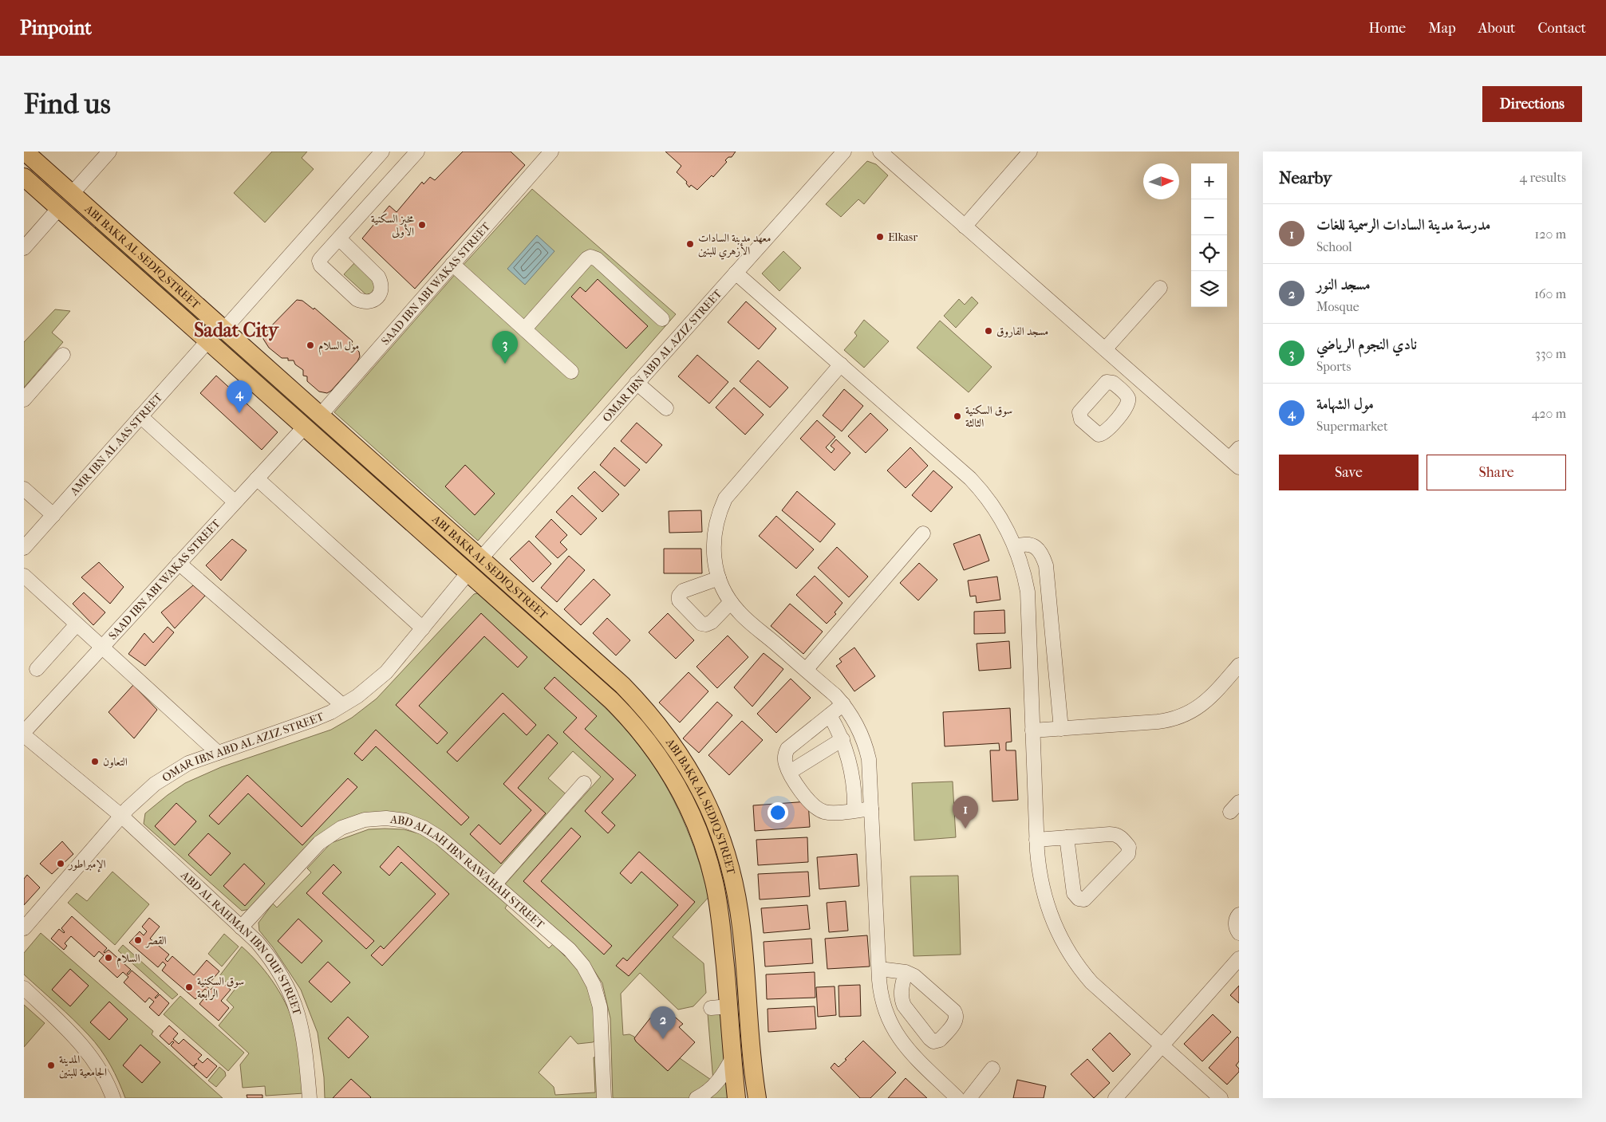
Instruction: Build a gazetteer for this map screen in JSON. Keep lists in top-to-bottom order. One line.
{"streets":{"main road":["ABI BAKR AL SEDIQ STREET"],"street":["SAAD IBN ABI WAKAS STREET","OMAR IBN ABD AL AZIZ STREET","AMR IBN AL AAS STREET","ABD ALLAH IBN RAWAHAH STREET","ABD AL RAHMAN IBN OUF STREET"]},"crossings":[["ABI BAKR AL SEDIQ STREET","SAAD IBN ABI WAKAS STREET"],["ABI BAKR AL SEDIQ STREET","OMAR IBN ABD AL AZIZ STREET"],["ABI BAKR AL SEDIQ STREET","AMR IBN AL AAS STREET"],["OMAR IBN ABD AL AZIZ STREET","ABD AL RAHMAN IBN OUF STREET"],["ABD ALLAH IBN RAWAHAH STREET","ABD AL RAHMAN IBN OUF STREET"]],"districts":["Sadat City"],"places":["مخبز السكنية الأولى","Elkasr","معهد مدينة السادات الأزهري للبنين","مسجد الفاروق","مول السلام","سوق السكنية الثالثة","التعاون","الإمبراطور","القصر","السلام","سوق السكنية الرابعة","المدينة الجامعية للبنين"],"north":"right","page":{"header":"Pinpoint","nav":["Home","Map","About","Contact"],"buttons":["Directions",["Save","Share"]],"title":"Find us","heading":["Nearby","4 results"],"map_buttons":["+","−"],"list":[{"mark":"1","name":"مدرسة مدينة السادات الرسمية للغات","note":"School","value":"120 m"},{"mark":"2","name":"مسجد النور","note":"Mosque","value":"160 m"},{"mark":"3","name":"نادي النجوم الرياضي","note":"Sports","value":"330 m"},{"mark":"4","name":"مول الشهامة","note":"Supermarket","value":"420 m"}],"pins":["3","4","1","2"]}}
